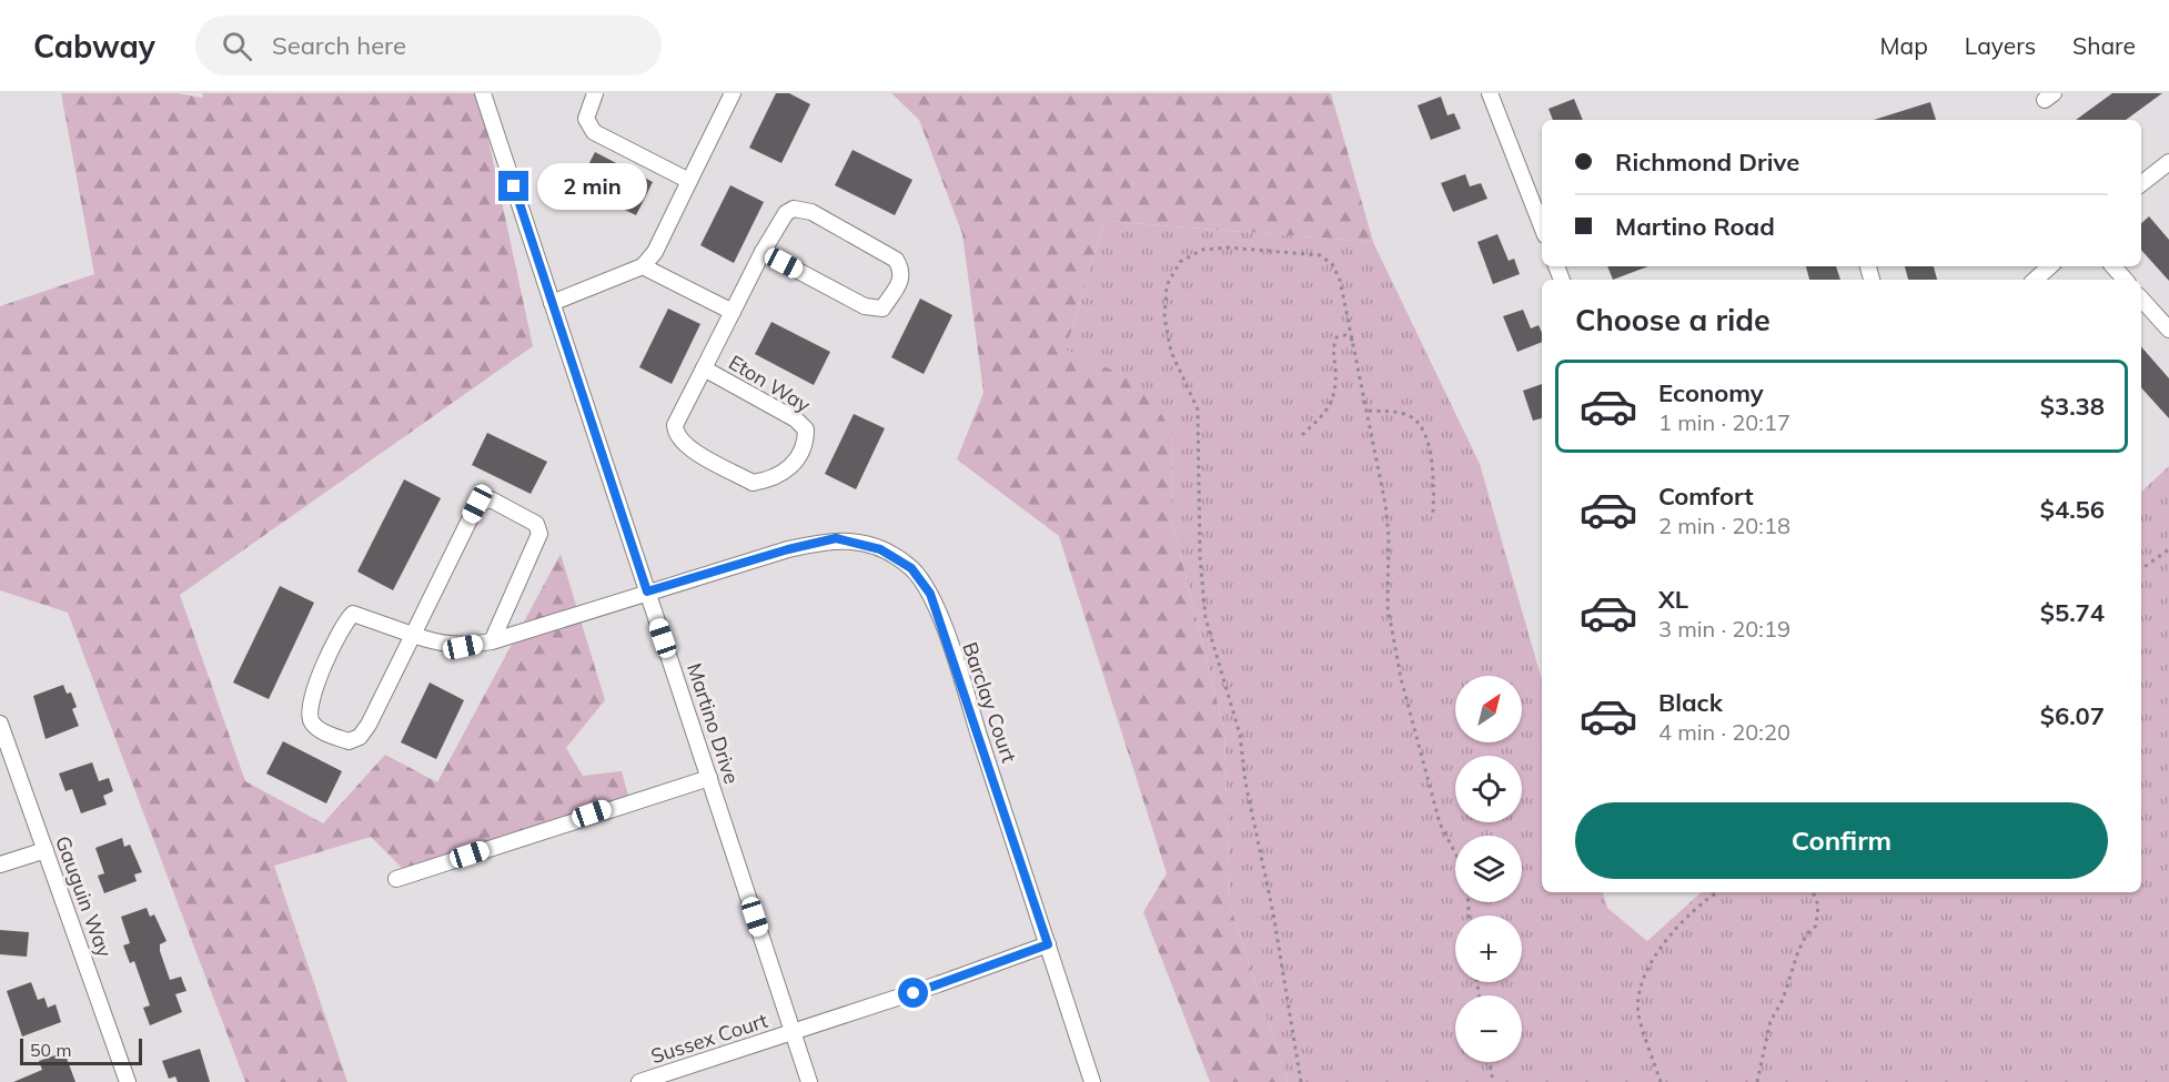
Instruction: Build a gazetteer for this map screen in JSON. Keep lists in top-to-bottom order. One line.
{"streets":{"street":["Eton Way","Barclay Court","Martino Drive","Gauguin Way","Sussex Court"]},"crossings":[["Barclay Court","Martino Drive"],["Barclay Court","Sussex Court"],["Martino Drive","Sussex Court"]],"scale_bar":"50 m","north":"top right","page":{"header":"Cabway","search":"Search here","nav":["Map","Layers","Share"],"banner":["Richmond Drive","Martino Road"],"bubble":"2 min","heading":"Choose a ride","list":[{"name":"Economy","note":"1 min · 20:17","value":"$3.38"},{"name":"Comfort","note":"2 min · 20:18","value":"$4.56"},{"name":"XL","note":"3 min · 20:19","value":"$5.74"},{"name":"Black","note":"4 min · 20:20","value":"$6.07"}],"map_buttons":["+","−"],"buttons":"Confirm","scale":"50 m"}}
